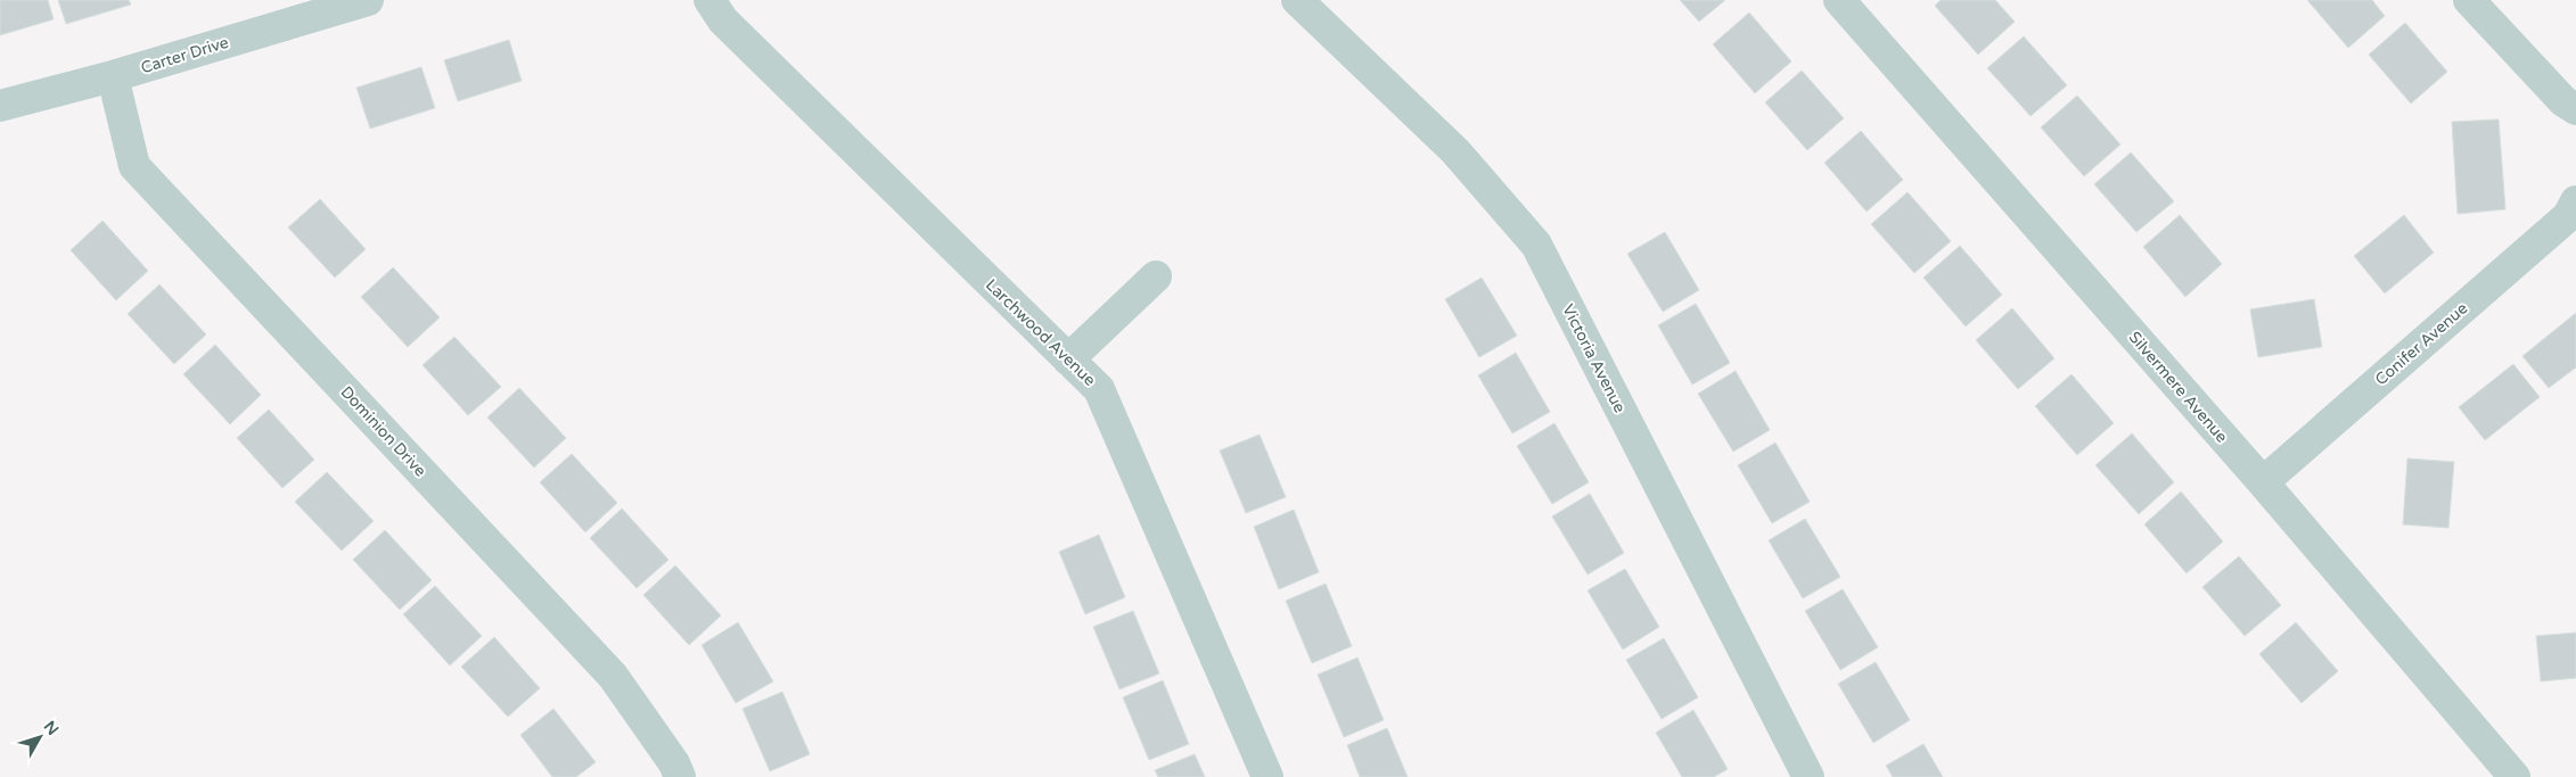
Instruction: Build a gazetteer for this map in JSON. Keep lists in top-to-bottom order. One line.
{"streets":{"street":["Carter Drive","Larchwood Avenue","Conifer Avenue","Victoria Avenue","Silvermere Avenue","Dominion Drive"]},"crossings":[["Carter Drive","Dominion Drive"],["Conifer Avenue","Silvermere Avenue"]],"north":"top right"}
